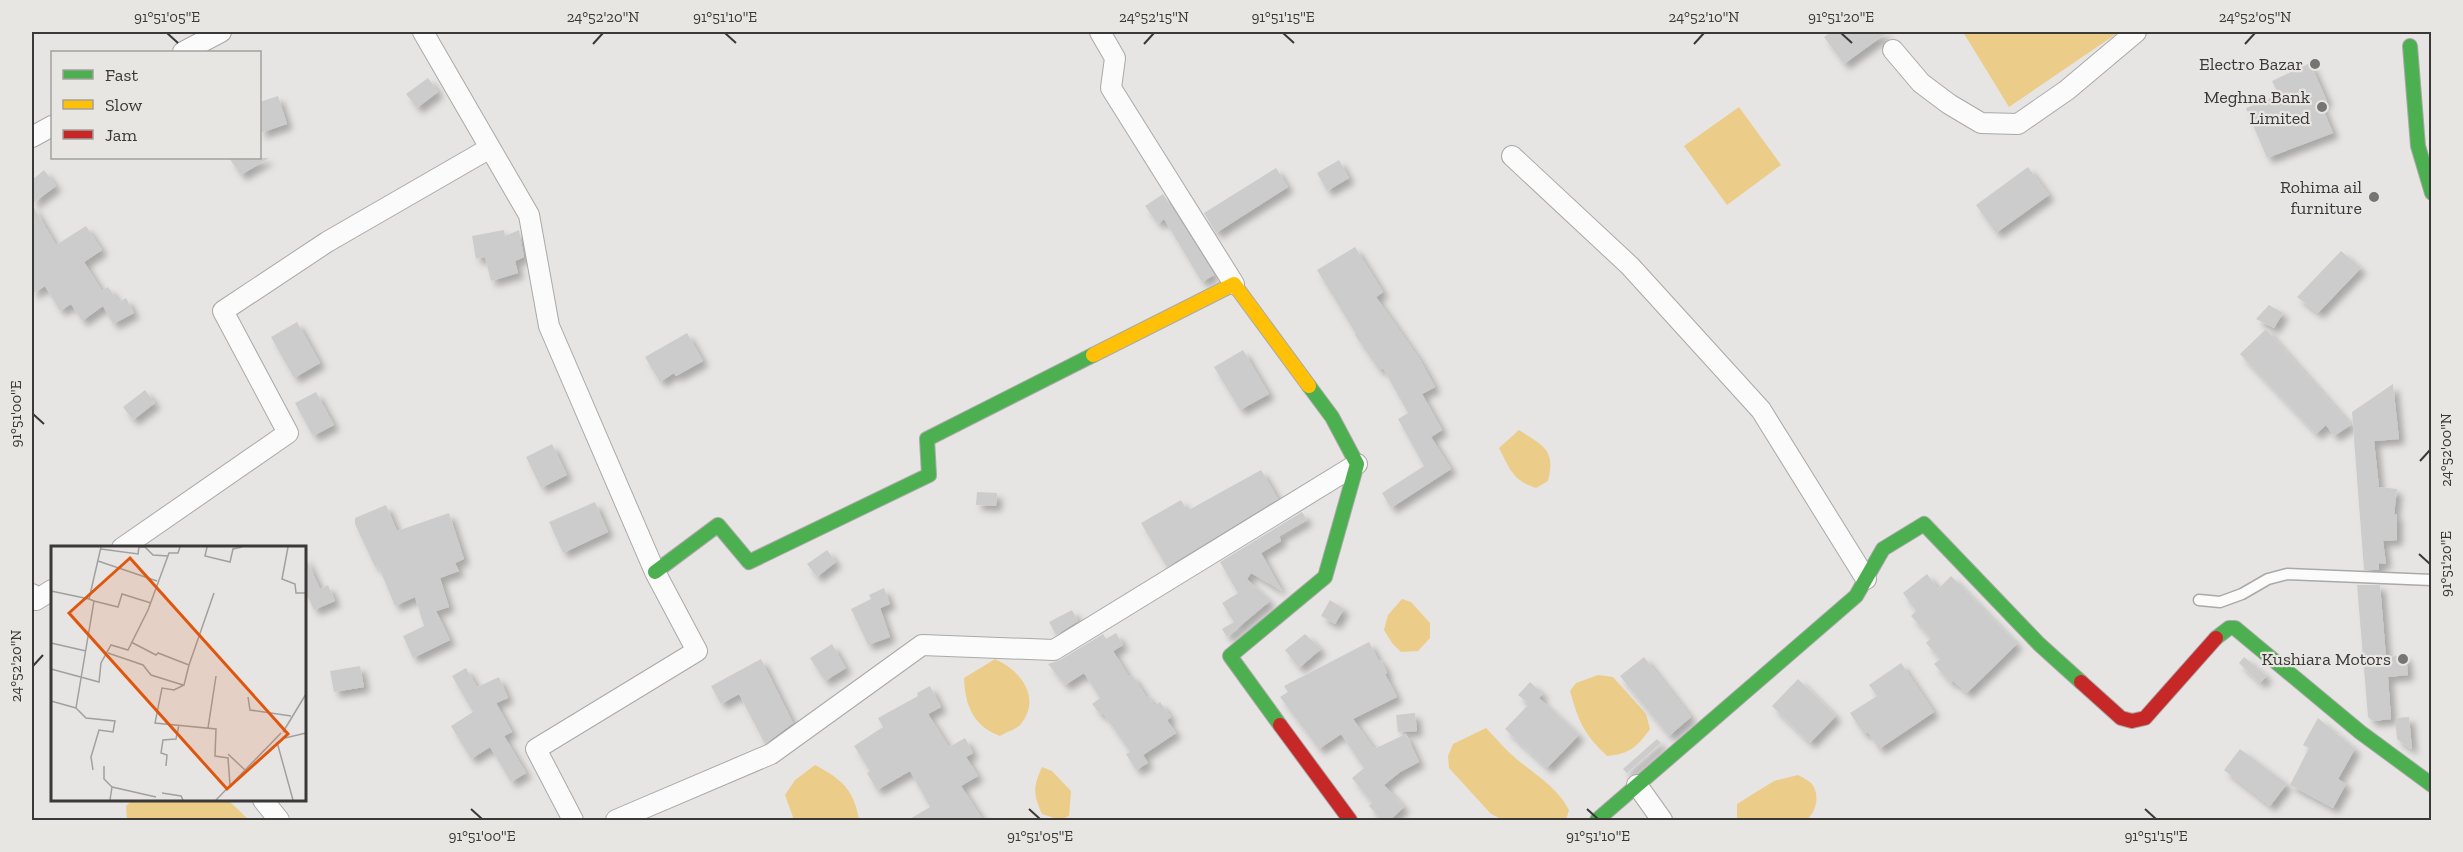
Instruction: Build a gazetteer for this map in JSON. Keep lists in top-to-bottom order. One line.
{"places":["Electro Bazar","Meghna Bank Limited","Rohima ail furniture","Kushiara Motors"],"legend":["Fast","Slow","Jam"],"coordinates":["91°51'05\"E","24°52'20\"N","91°51'10\"E","24°52'15\"N","91°51'15\"E","24°52'10\"N","91°51'20\"E","24°52'05\"N","91°51'00\"E","24°52'00\"N"]}
